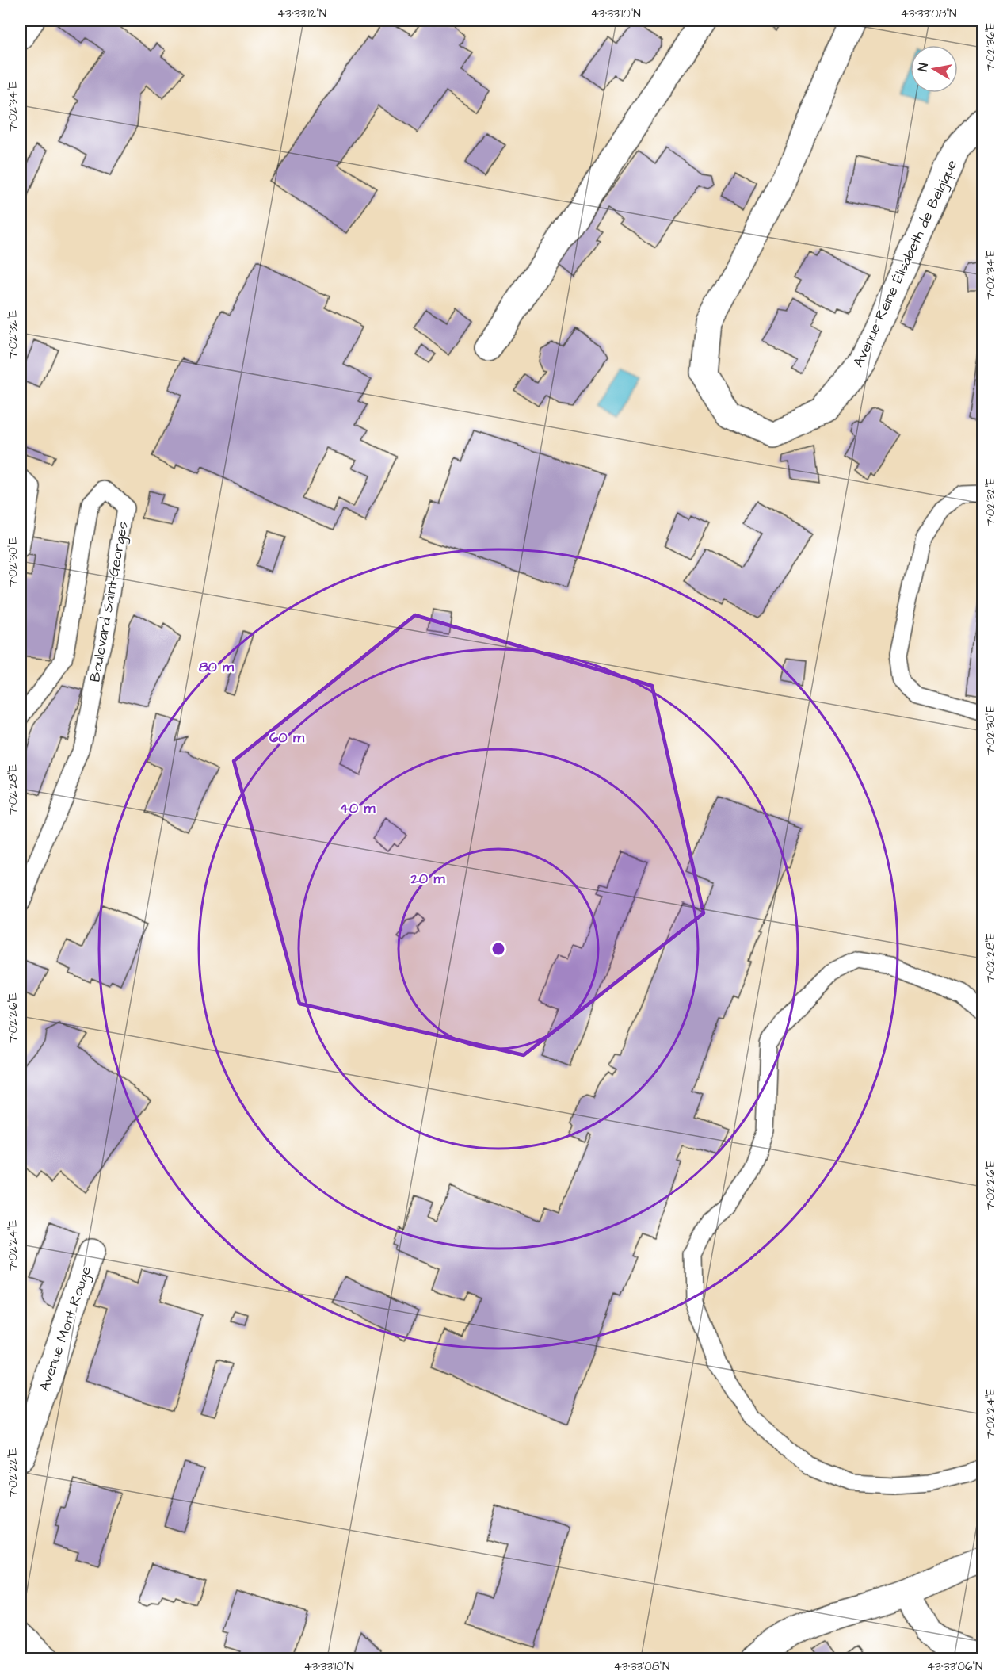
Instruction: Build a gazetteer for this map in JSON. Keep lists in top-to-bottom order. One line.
{"streets":{"street":["Avenue Reine Élisabeth de Belgique","Avenue Mont Rouge"],"lane":["Boulevard Saint-Georges"]},"north":"left","coordinates":["43°33'12\"N","43°33'10\"N","43°33'08\"N","7°02'36\"E","7°02'34\"E","7°02'32\"E","7°02'30\"E","7°02'28\"E","7°02'26\"E","7°02'24\"E","7°02'22\"E","43°33'06\"N"],"rings":["80 m","60 m","40 m","20 m"]}
